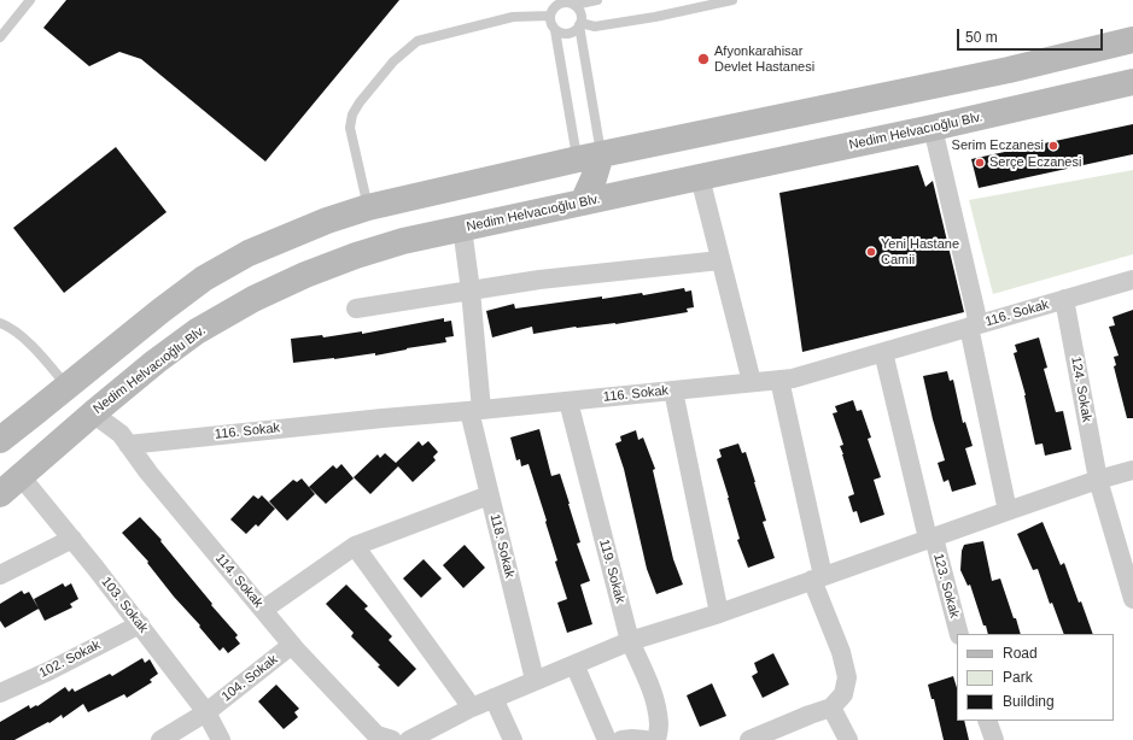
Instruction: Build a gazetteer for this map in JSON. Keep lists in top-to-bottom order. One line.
{"streets":{"main road":["Nedim Helvacıoğlu Blv."],"street":["116. Sokak","124. Sokak","118. Sokak","119. Sokak","114. Sokak","123. Sokak","103. Sokak","102. Sokak","104. Sokak"]},"crossings":[["Nedim Helvacıoğlu Blv.","118. Sokak"],["Nedim Helvacıoğlu Blv.","114. Sokak"],["Nedim Helvacıoğlu Blv.","103. Sokak"],["116. Sokak","124. Sokak"],["116. Sokak","118. Sokak"],["116. Sokak","119. Sokak"],["116. Sokak","114. Sokak"],["116. Sokak","123. Sokak"],["114. Sokak","104. Sokak"],["103. Sokak","102. Sokak"],["103. Sokak","104. Sokak"]],"places":["Afyonkarahisar Devlet Hastanesi","Serim Eczanesi","Serçe Eczanesi","Yeni Hastane Camii"],"legend":["Road","Park","Building"],"scale_bar":"50 m"}
